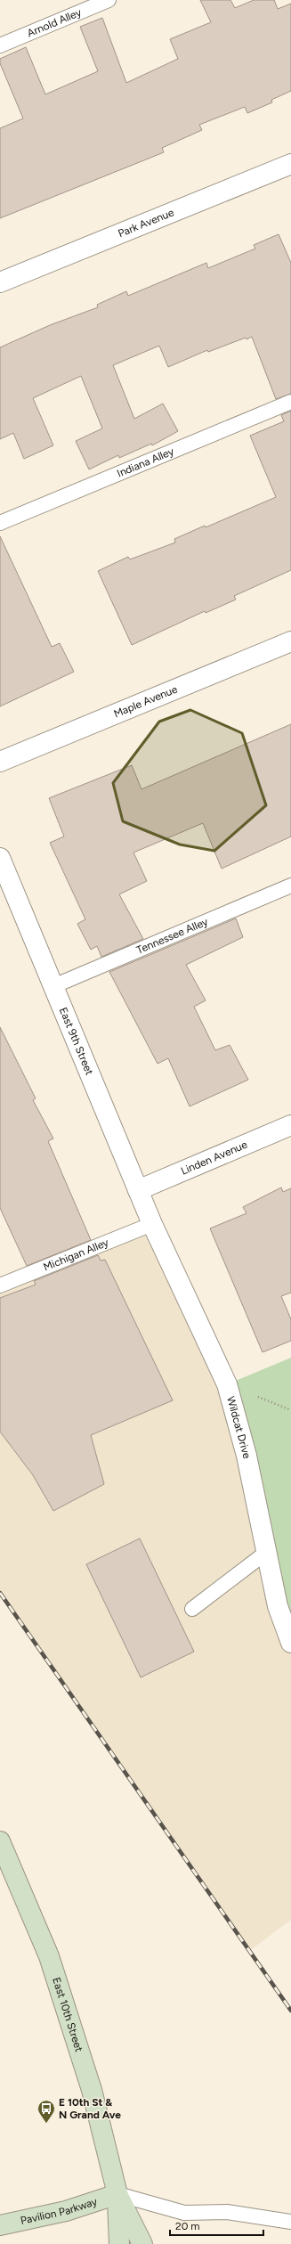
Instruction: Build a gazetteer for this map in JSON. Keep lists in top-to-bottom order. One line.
{"streets":{"main road":["East 10th Street","Pavilion Parkway"],"street":["Park Avenue","Maple Avenue","East 9th Street","Linden Avenue","Wildcat Drive"],"lane":["Arnold Alley","Indiana Alley","Tennessee Alley","Michigan Alley"]},"crossings":[["Tennessee Alley","East 9th Street"],["East 9th Street","Linden Avenue"],["East 9th Street","Michigan Alley"],["East 9th Street","Wildcat Drive"],["Michigan Alley","Wildcat Drive"],["East 10th Street","Pavilion Parkway"]],"places":{"bus stop":["E 10th St & N Grand Ave"]},"scale_bar":"20 m"}
